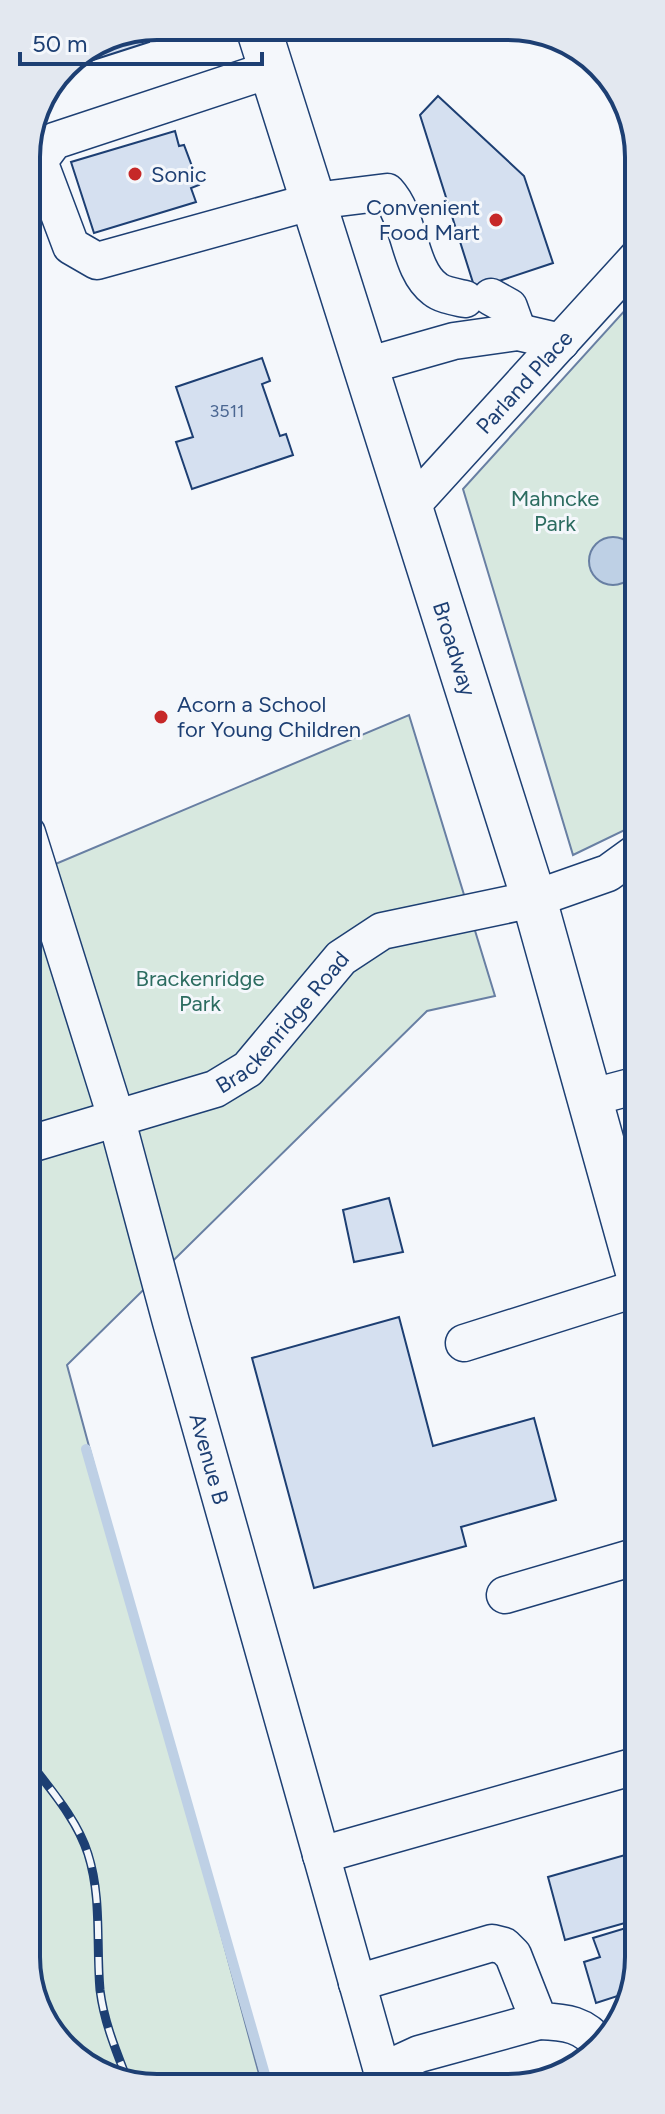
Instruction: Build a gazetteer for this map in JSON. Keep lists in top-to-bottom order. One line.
{"streets":{"main road":["Broadway"],"street":["Parland Place","Brackenridge Road","Avenue B"]},"crossings":[["Parland Place","Broadway"],["Broadway","Brackenridge Road"],["Brackenridge Road","Avenue B"]],"parks":["Mahncke Park","Brackenridge Park"],"places":["Sonic","Convenient Food Mart","Acorn a School for Young Children"],"house_numbers":["3511"],"scale_bar":"50 m"}
